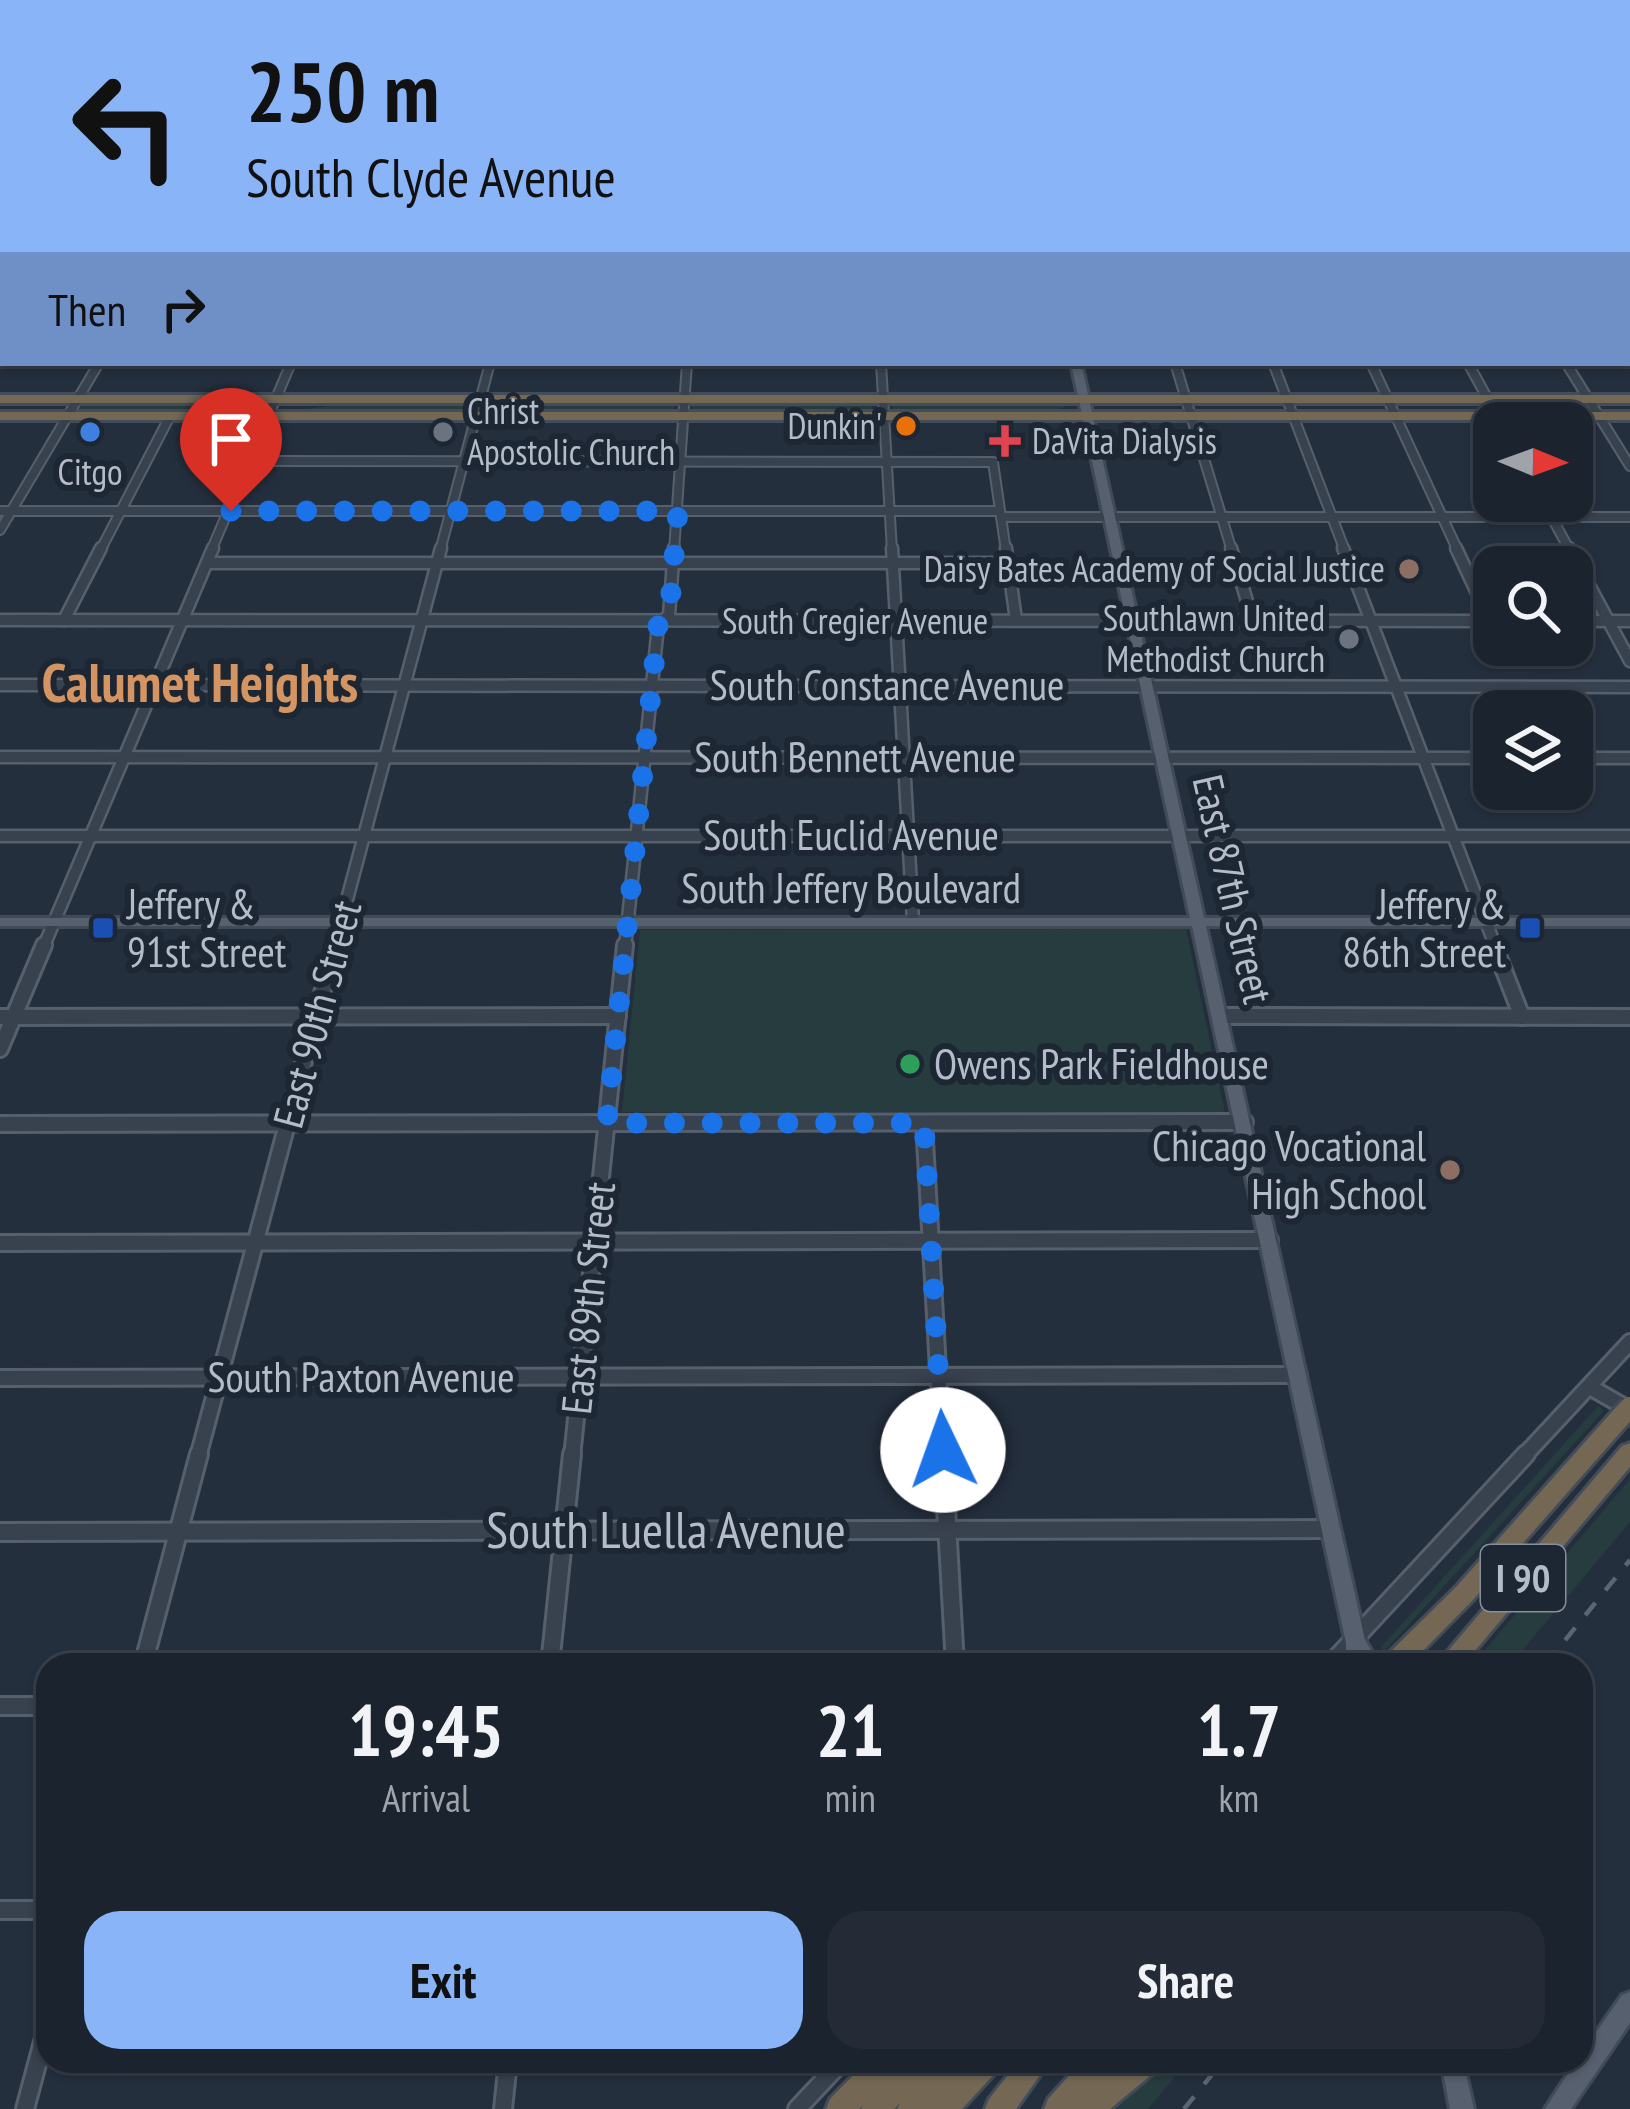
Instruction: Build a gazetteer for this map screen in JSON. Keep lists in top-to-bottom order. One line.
{"streets":{"highway":["I 90"],"main road":["South Jeffery Boulevard","East 87th Street"],"street":["South Cregier Avenue","South Constance Avenue","South Bennett Avenue","South Euclid Avenue","East 90th Street","East 89th Street","South Paxton Avenue","South Luella Avenue"]},"crossings":[["South Cregier Avenue","East 87th Street"],["South Cregier Avenue","East 90th Street"],["South Cregier Avenue","East 89th Street"],["South Constance Avenue","East 87th Street"],["South Constance Avenue","East 90th Street"],["South Constance Avenue","East 89th Street"],["South Bennett Avenue","East 87th Street"],["South Bennett Avenue","East 90th Street"],["South Bennett Avenue","East 89th Street"],["South Euclid Avenue","East 87th Street"],["South Euclid Avenue","East 90th Street"],["South Euclid Avenue","East 89th Street"],["South Jeffery Boulevard","East 87th Street"],["South Jeffery Boulevard","East 90th Street"],["South Jeffery Boulevard","East 89th Street"],["East 87th Street","South Paxton Avenue"],["East 87th Street","South Luella Avenue"],["East 90th Street","South Paxton Avenue"],["East 90th Street","South Luella Avenue"],["East 89th Street","South Paxton Avenue"],["East 89th Street","South Luella Avenue"]],"districts":["Calumet Heights"],"places":{"other":["Dunkin'","Citgo","Christ Apostolic Church","Daisy Bates Academy of Social Justice","Southlawn United Methodist Church","Owens Park Fieldhouse","Chicago Vocational High School"],"health":["DaVita Dialysis"],"transit":["Jeffery & 91st Street","Jeffery & 86th Street"]},"north":"right","page":{"turn":["250 m","South Clyde Avenue"],"then":"Then","eta":["19:45","Arrival","21","min","1.7","km"],"buttons":["Exit","Share"]}}
